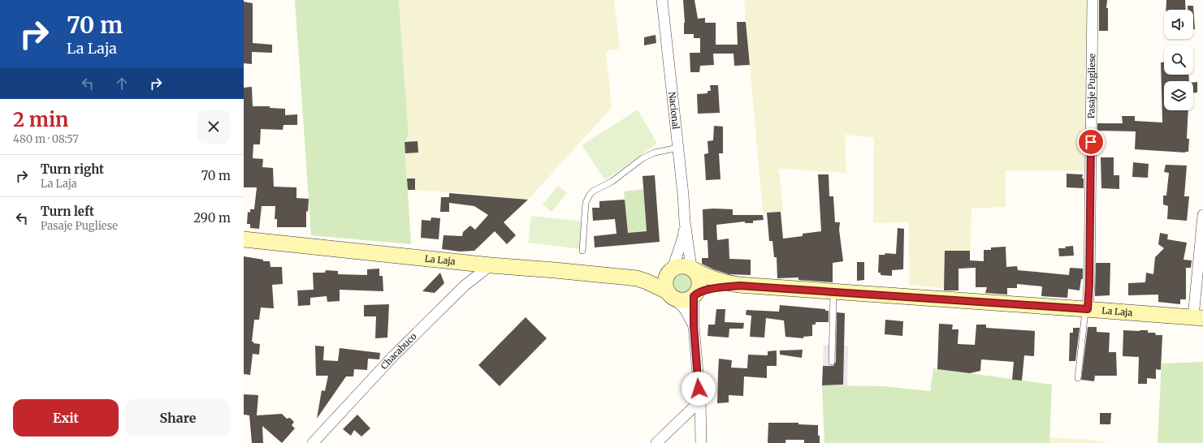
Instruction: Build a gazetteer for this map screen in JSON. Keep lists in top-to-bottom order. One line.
{"streets":{"main road":["La Laja"],"street":["Pasaje Pugliese","Nacional","Chacabuco"]},"crossings":[["Pasaje Pugliese","La Laja"],["Nacional","La Laja"],["La Laja","Chacabuco"]],"page":{"turn":["70 m","La Laja"],"heading":["2 min","480 m · 08:57"],"list":[{"name":"Turn right","note":"La Laja","value":"70 m"},{"name":"Turn left","note":"Pasaje Pugliese","value":"290 m"}],"buttons":["Exit","Share"]}}
